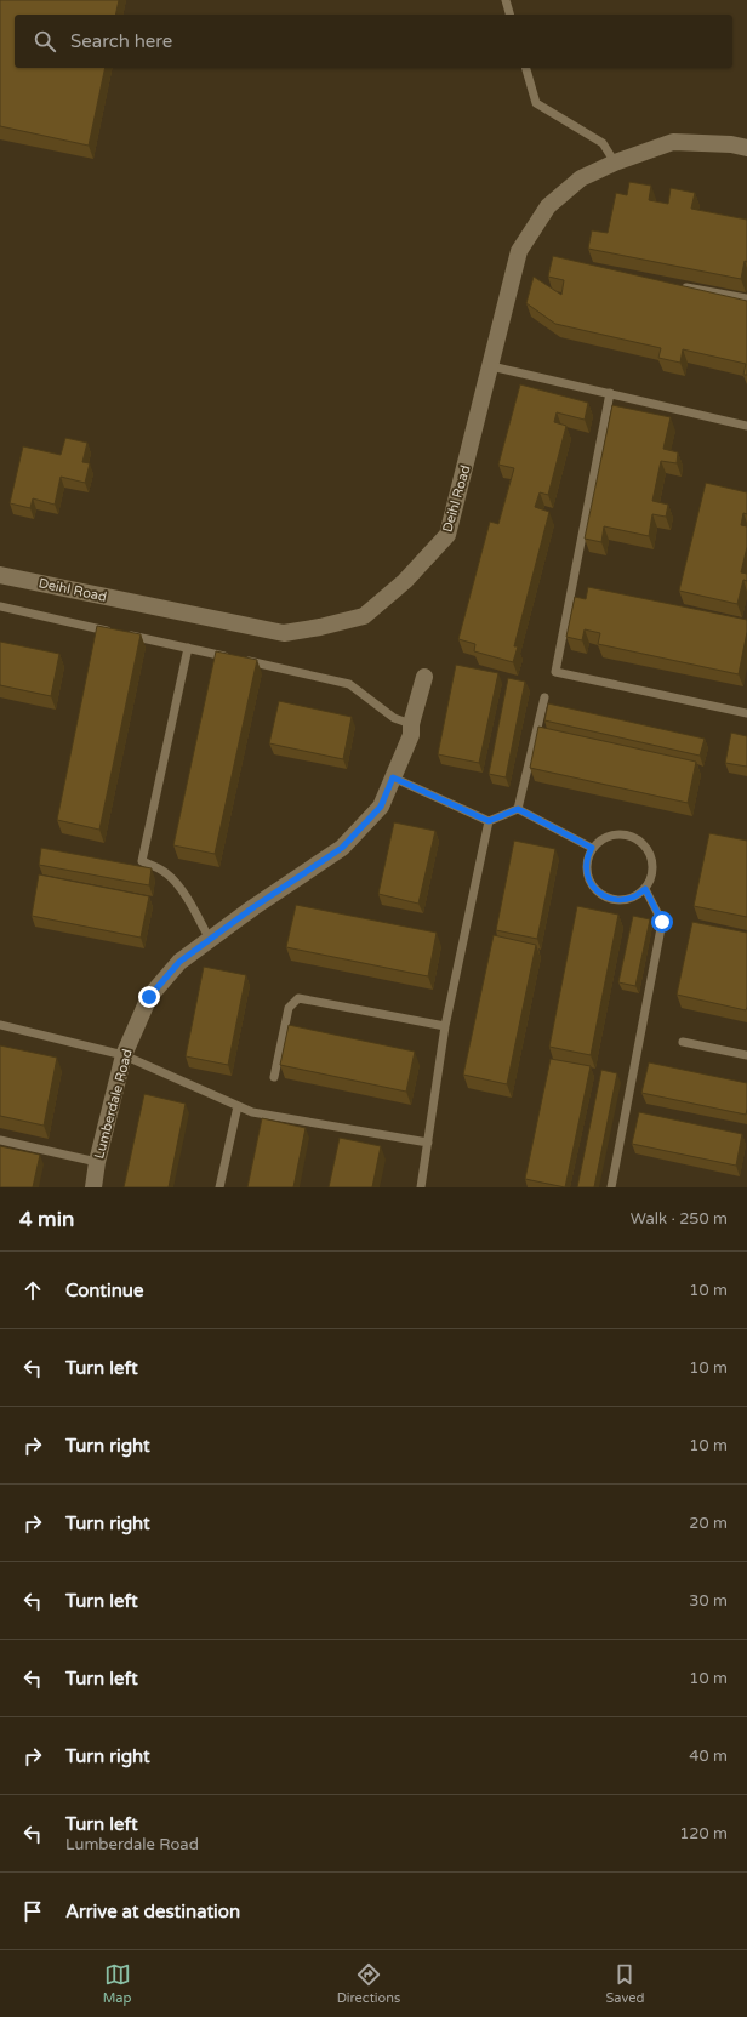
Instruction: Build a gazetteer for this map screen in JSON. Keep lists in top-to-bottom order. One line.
{"streets":{"street":["Deihl Road","Lumberdale Road"]},"page":{"search":"Search here","heading":["4 min","Walk · 250 m"],"list":[["Continue","10 m"],["Turn left","10 m"],["Turn right","10 m"],["Turn right","20 m"],["Turn left","30 m"],["Turn left","10 m"],["Turn right","40 m"],["Turn left","Lumberdale Road","120 m"],"Arrive at destination"],"nav":["Map","Directions","Saved"]}}
